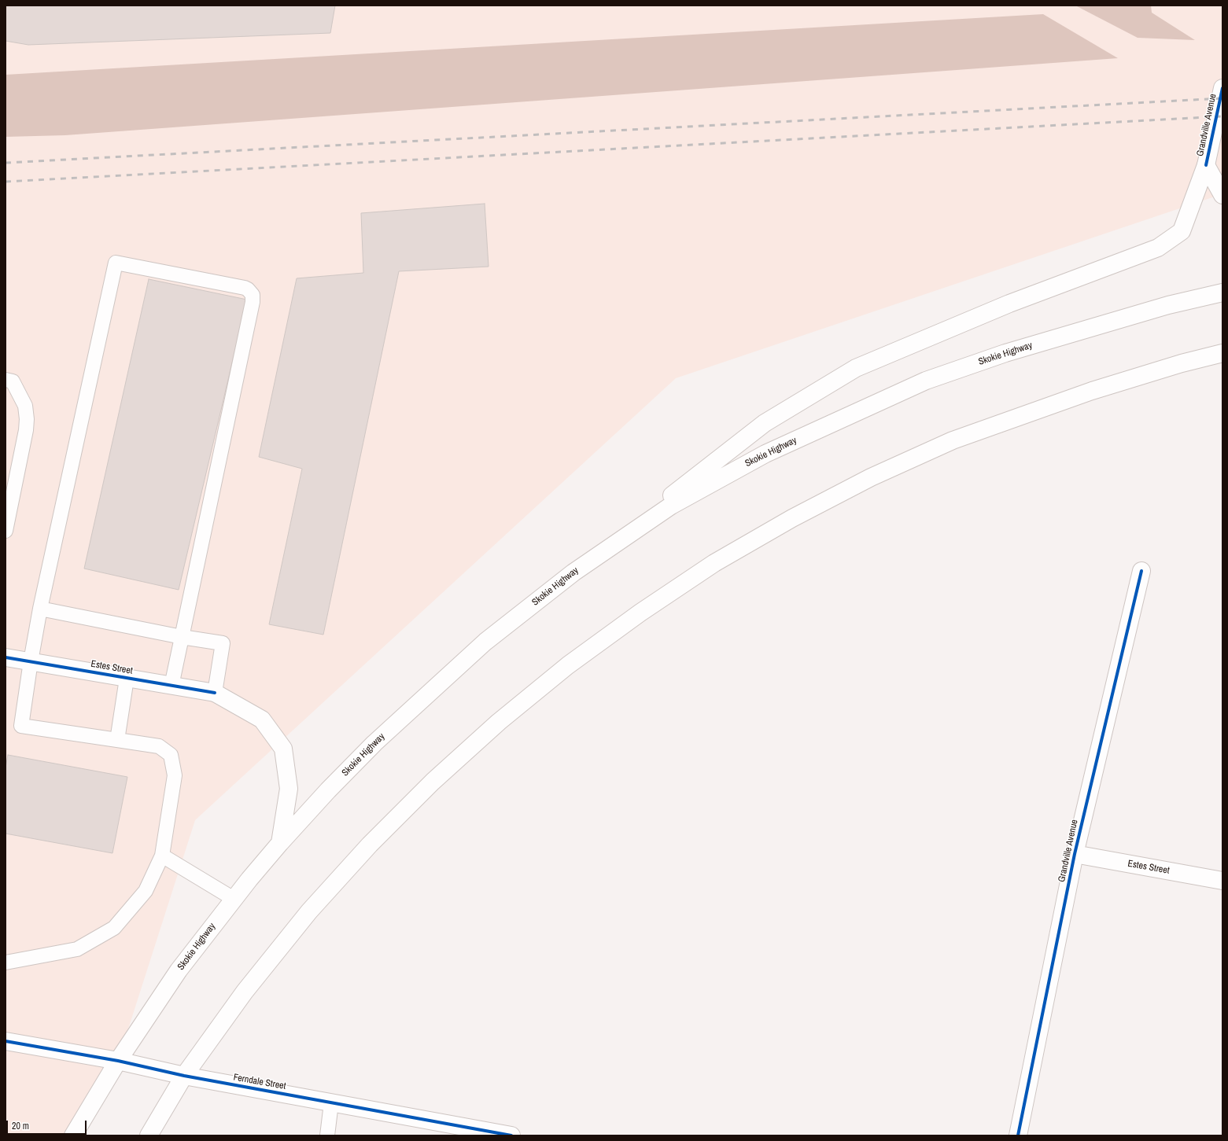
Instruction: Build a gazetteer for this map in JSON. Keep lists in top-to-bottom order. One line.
{"streets":{"main road":["Grandville Avenue","Skokie Highway","Estes Street","Ferndale Street"]},"crossings":[["Grandville Avenue","Skokie Highway"],["Grandville Avenue","Estes Street"],["Skokie Highway","Ferndale Street"]],"scale_bar":"20 m"}
